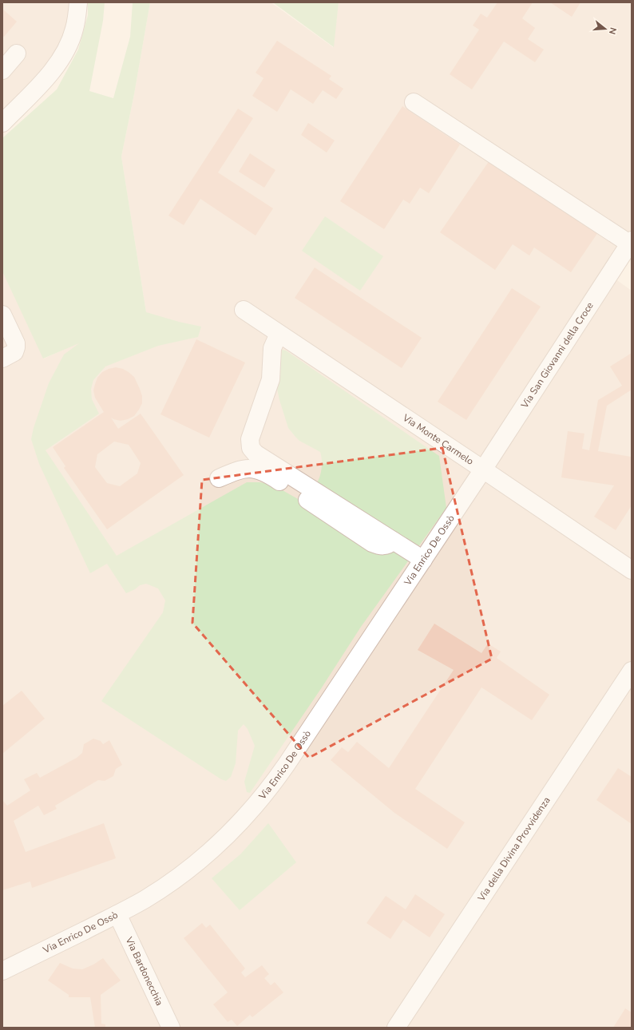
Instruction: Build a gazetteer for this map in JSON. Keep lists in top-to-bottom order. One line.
{"streets":{"street":["Via San Giovanni della Croce","Via Monte Carmelo","Via Enrico De Ossò","Via della Divina Provvidenza","Via Bardonecchia"]},"crossings":[["Via San Giovanni della Croce","Via Monte Carmelo"],["Via San Giovanni della Croce","Via Enrico De Ossò"],["Via Monte Carmelo","Via Enrico De Ossò"],["Via Enrico De Ossò","Via Bardonecchia"]],"north":"right"}
